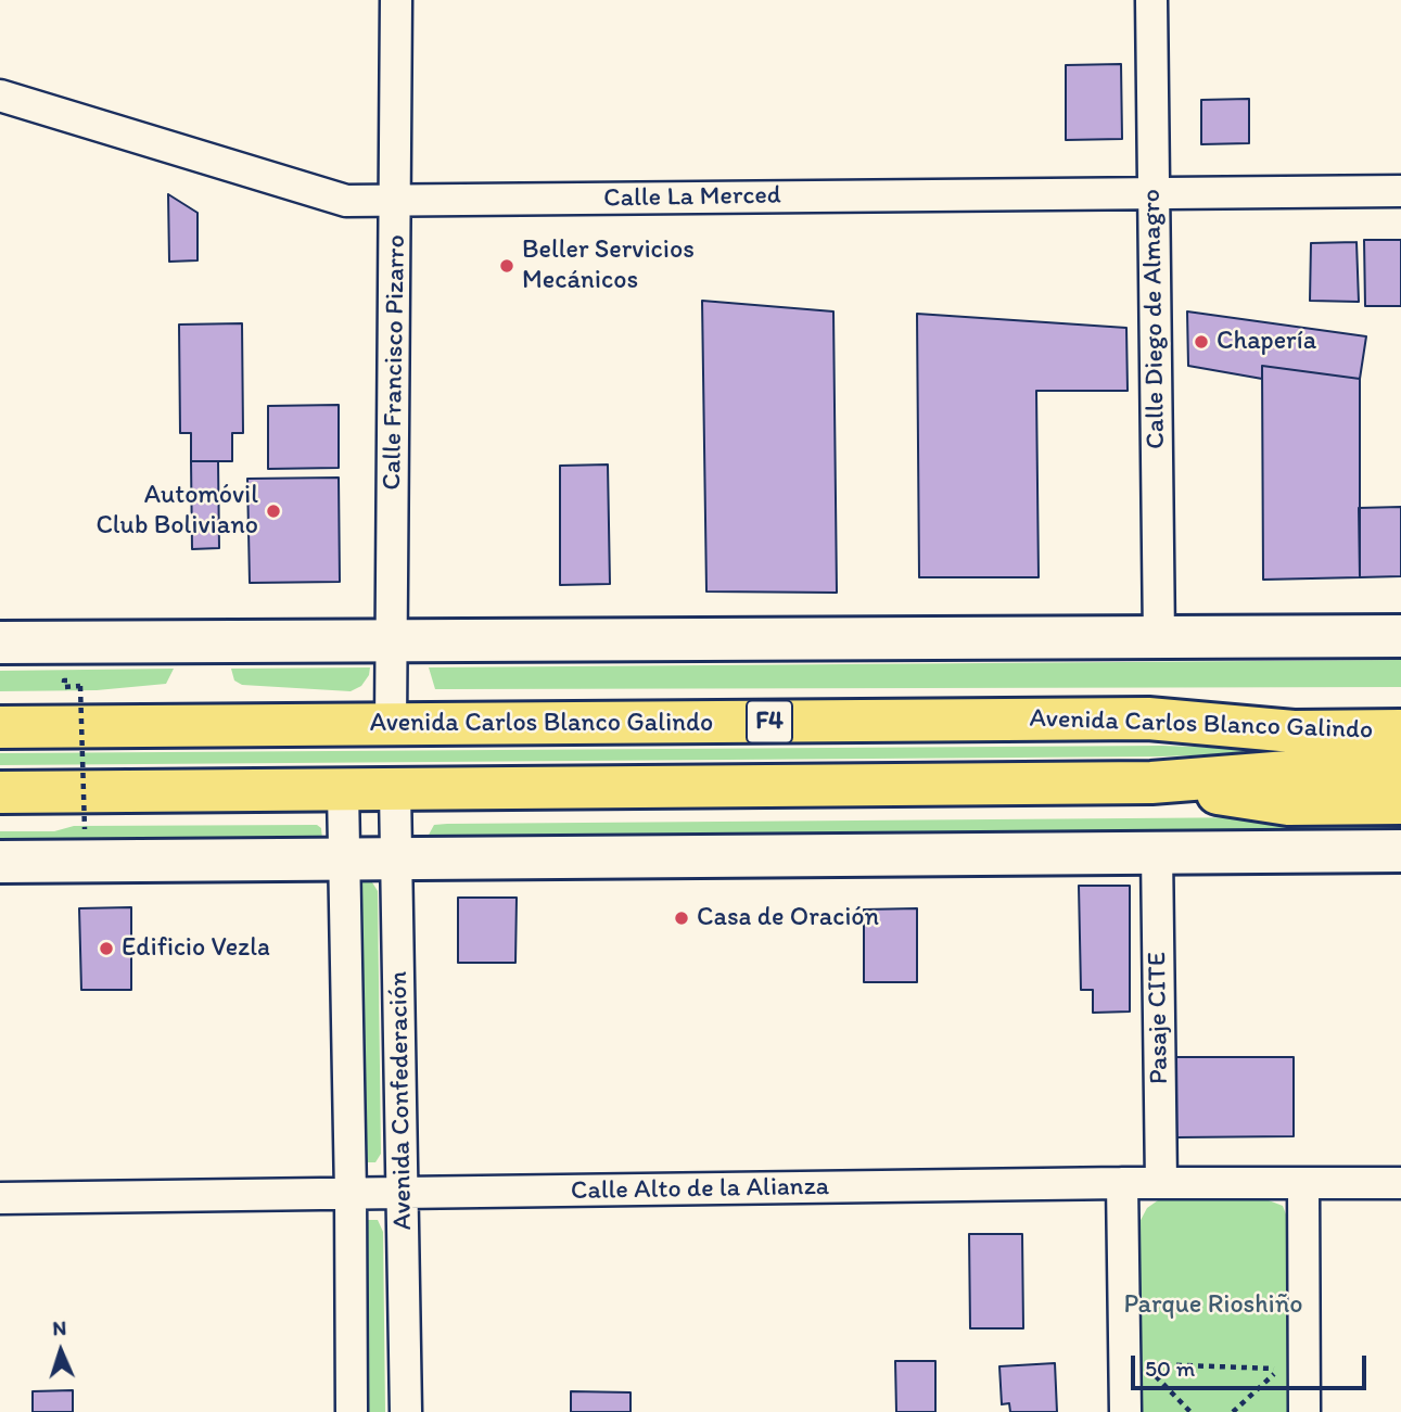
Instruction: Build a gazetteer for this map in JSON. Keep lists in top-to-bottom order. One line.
{"streets":{"main road":["F4","Avenida Carlos Blanco Galindo"],"street":["Calle La Merced","Calle Diego de Almagro","Calle Francisco Pizarro","Pasaje CITE","Avenida Confederación","Calle Alto de la Alianza"]},"crossings":[["Calle La Merced","Calle Diego de Almagro"],["Calle La Merced","Calle Francisco Pizarro"],["Calle Francisco Pizarro","Avenida Carlos Blanco Galindo"],["Avenida Carlos Blanco Galindo","Avenida Confederación"],["Pasaje CITE","Calle Alto de la Alianza"],["Avenida Confederación","Calle Alto de la Alianza"]],"parks":["Parque Rioshiño"],"places":["Beller Servicios Mecánicos","Chapería","Automóvil Club Boliviano","Casa de Oración","Edificio Vezla"],"scale_bar":"50 m","north":"top"}
